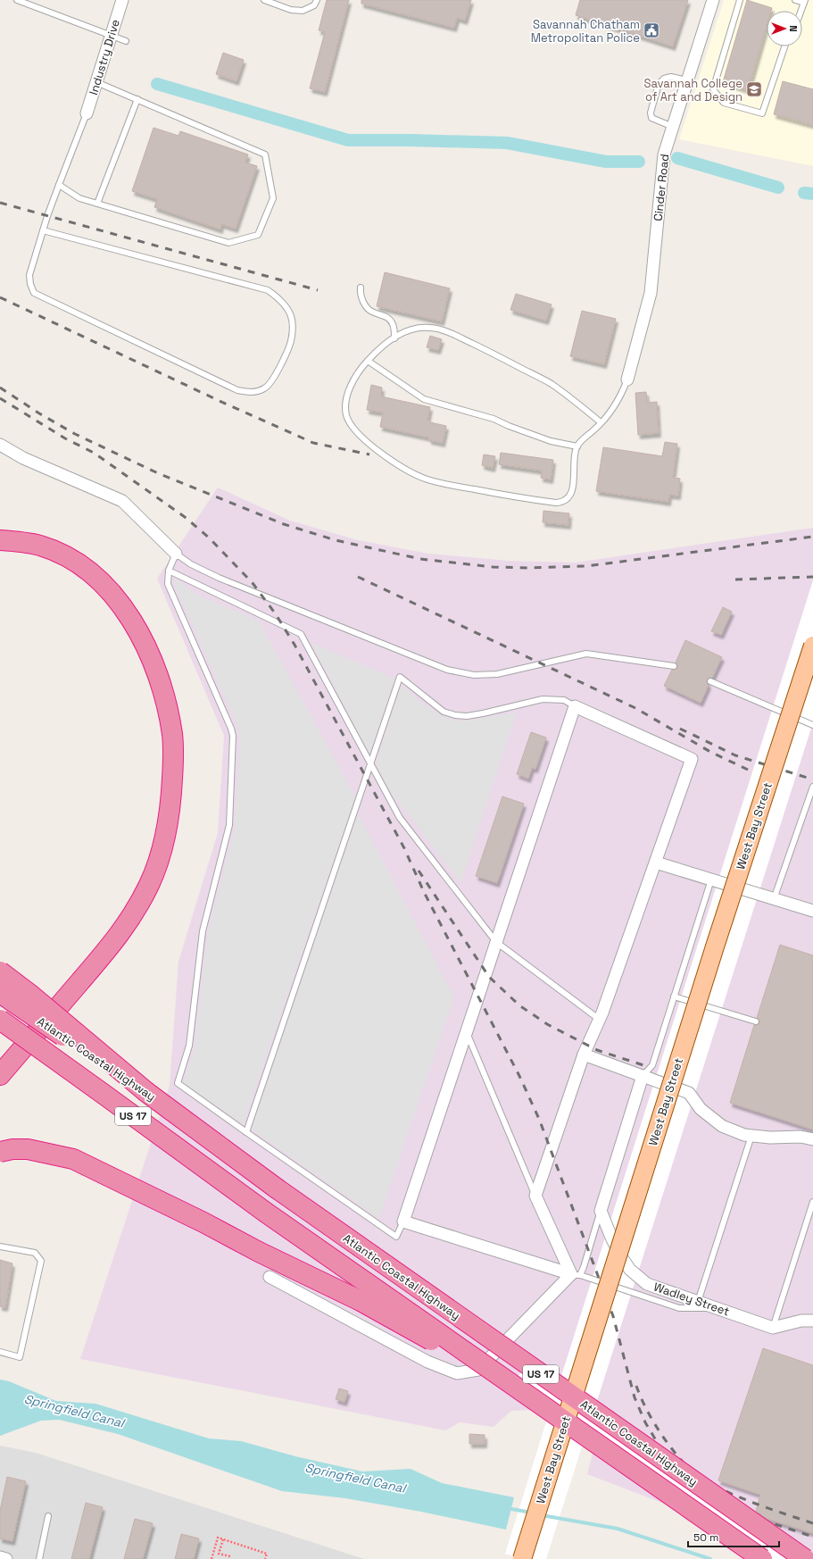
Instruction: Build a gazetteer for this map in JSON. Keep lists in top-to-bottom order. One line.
{"streets":{"highway":["Atlantic Coastal Highway","US 17"],"main road":["West Bay Street"],"street":["Industry Drive","Cinder Road","Wadley Street"]},"water":["Springfield Canal"],"places":{"public building":["Savannah Chatham Metropolitan Police"],"school or university":["Savannah College of Art and Design"]},"scale_bar":"50 m","north":"right"}
